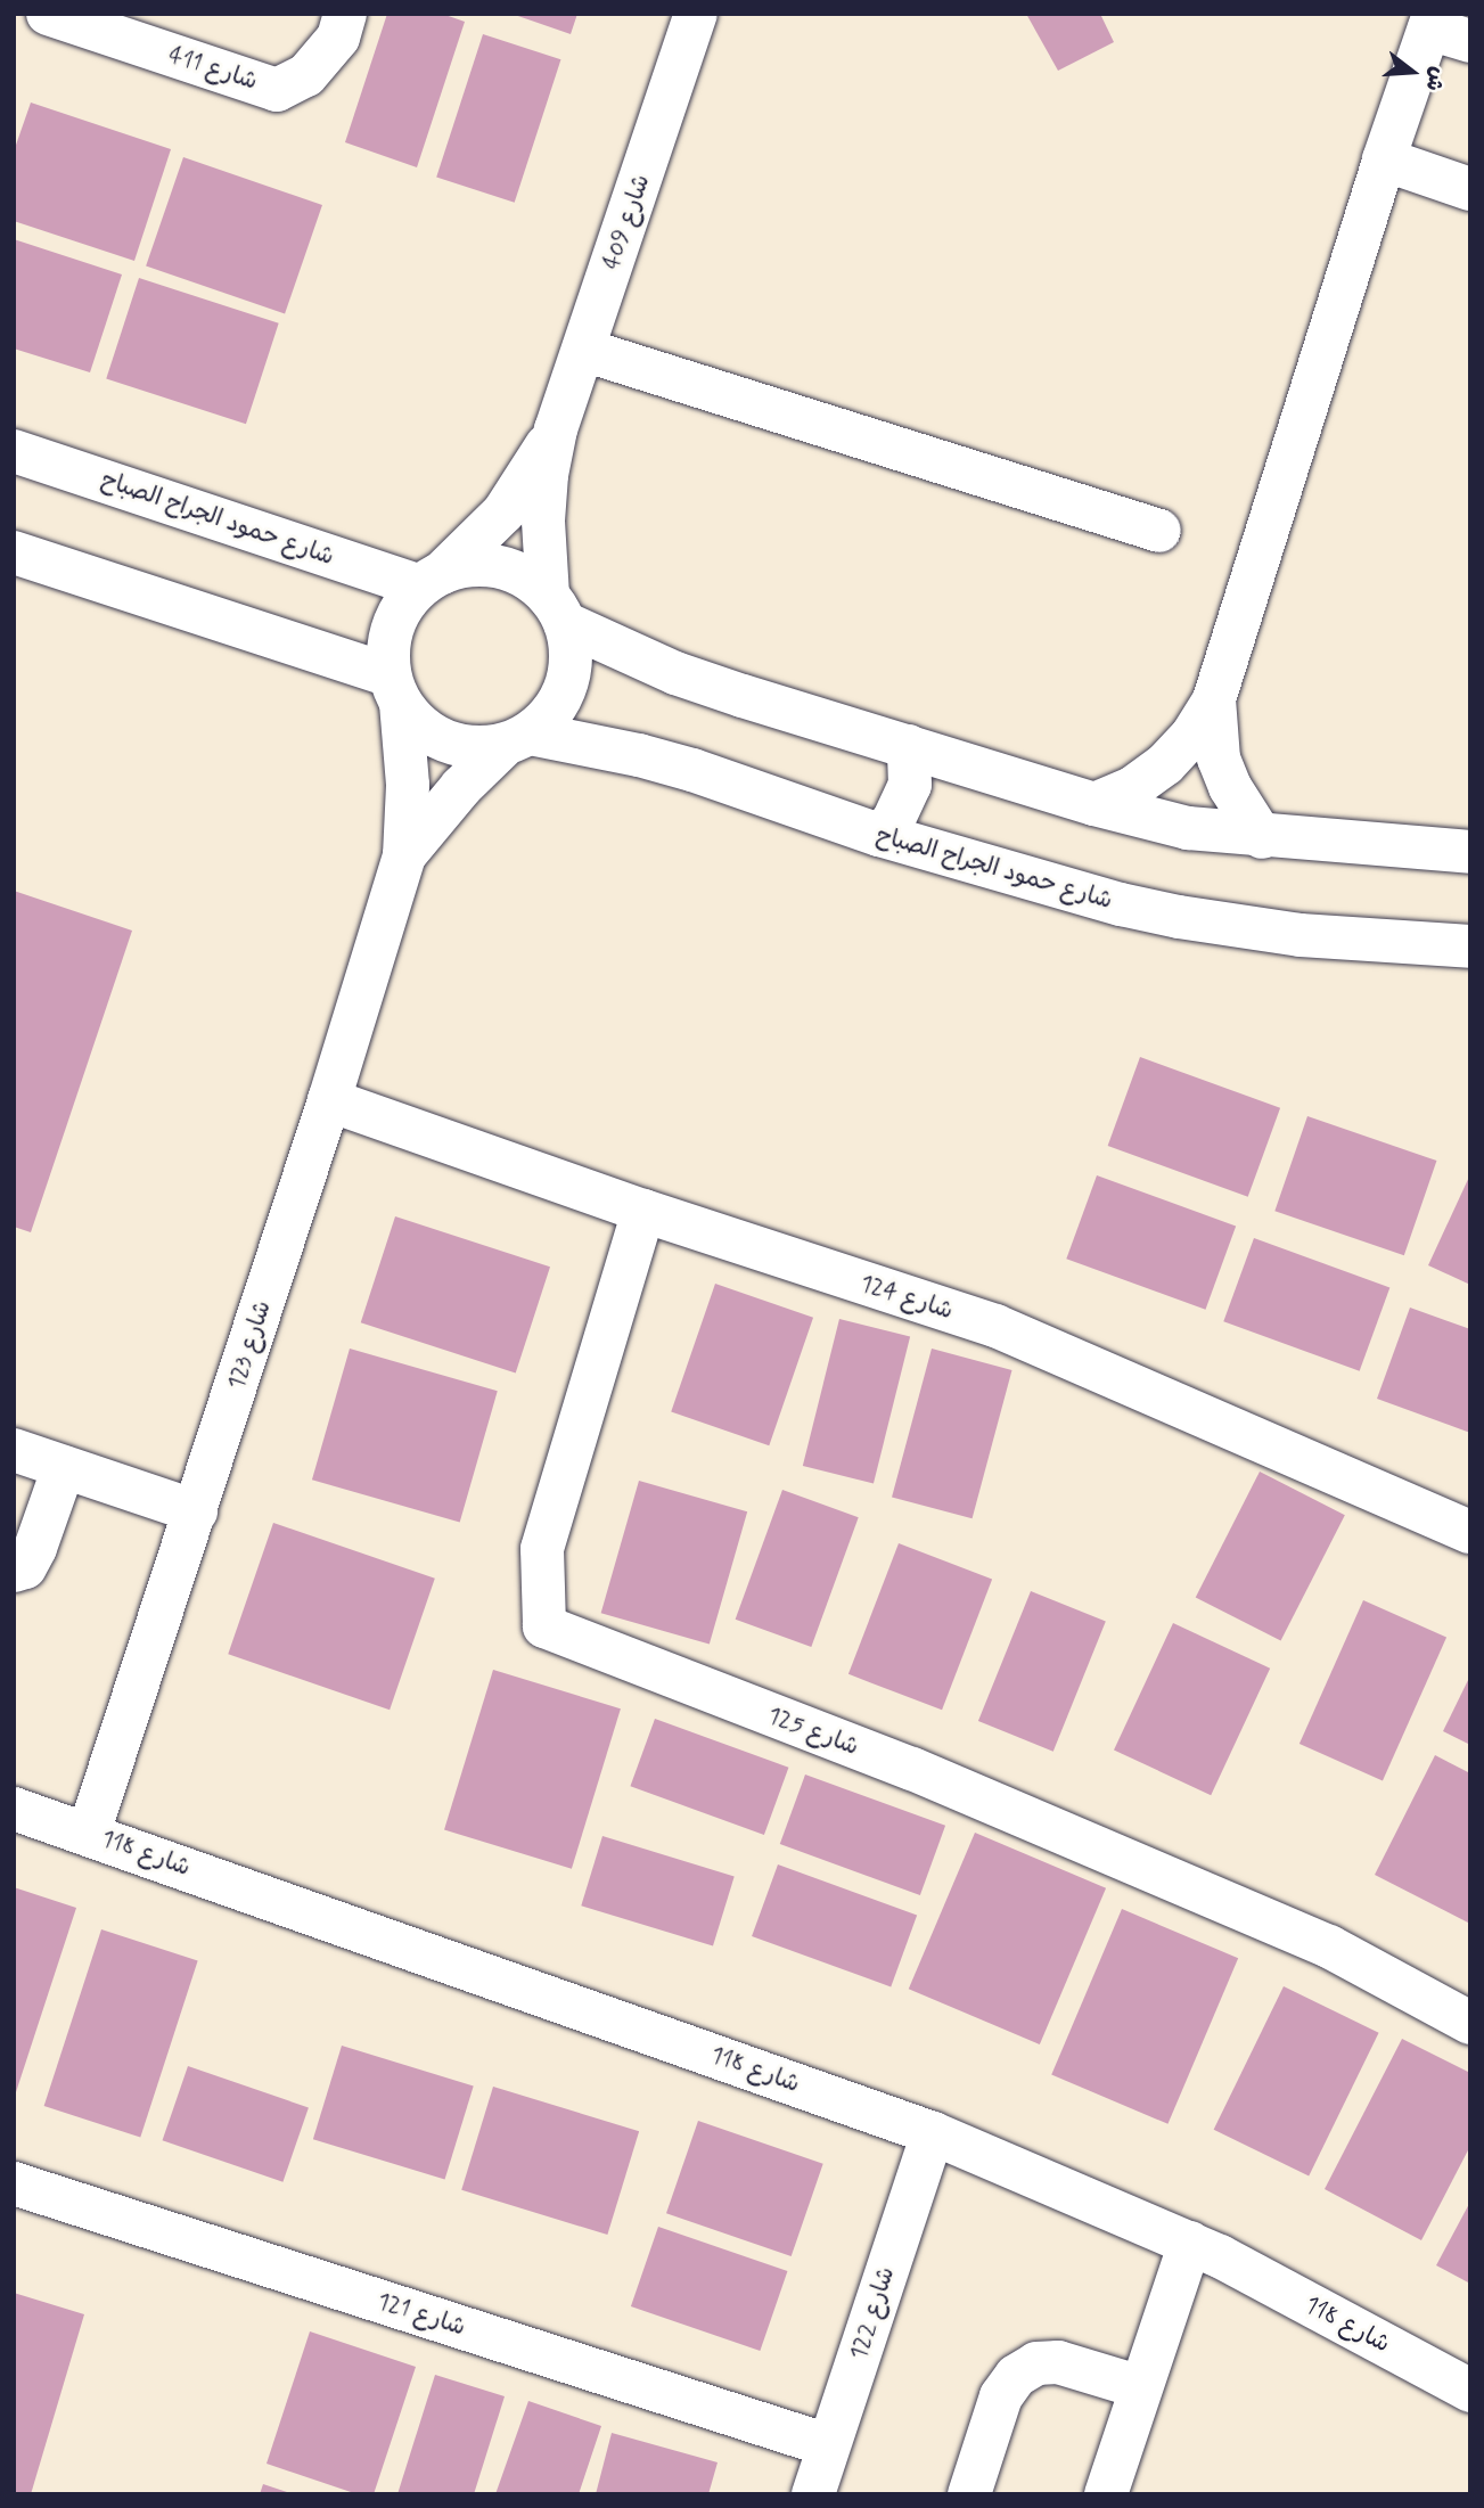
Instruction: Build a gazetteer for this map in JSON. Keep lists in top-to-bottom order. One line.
{"streets":{"street":["شارع 411","شارع 409","شارع حمود الجراح الصباح","شارع 124","شارع 123","شارع 125","شارع 118","شارع 122","شارع 121"]},"crossings":[["شارع 409","شارع حمود الجراح الصباح"],["شارع 409","شارع 123"],["شارع حمود الجراح الصباح","شارع 123"],["شارع 124","شارع 123"],["شارع 124","شارع 125"],["شارع 123","شارع 118"],["شارع 118","شارع 122"],["شارع 122","شارع 121"]],"north":"right"}
